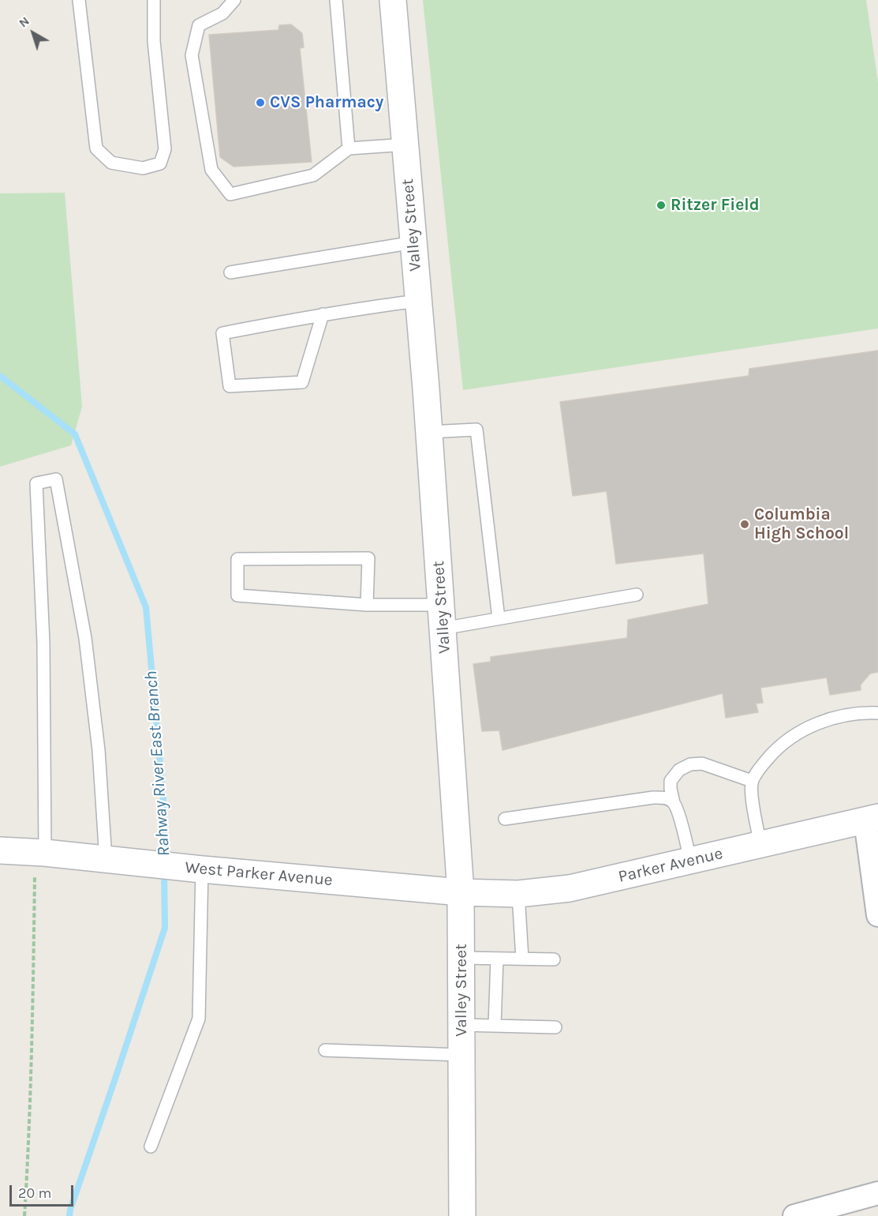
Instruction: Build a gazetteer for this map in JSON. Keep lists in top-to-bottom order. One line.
{"streets":{"main road":["Valley Street","Parker Avenue","West Parker Avenue"]},"crossings":[["Valley Street","Parker Avenue"],["Valley Street","West Parker Avenue"],["Parker Avenue","West Parker Avenue"]],"water":["Rahway River East Branch"],"places":["CVS Pharmacy","Ritzer Field","Columbia High School"],"scale_bar":"20 m","north":"top left"}
